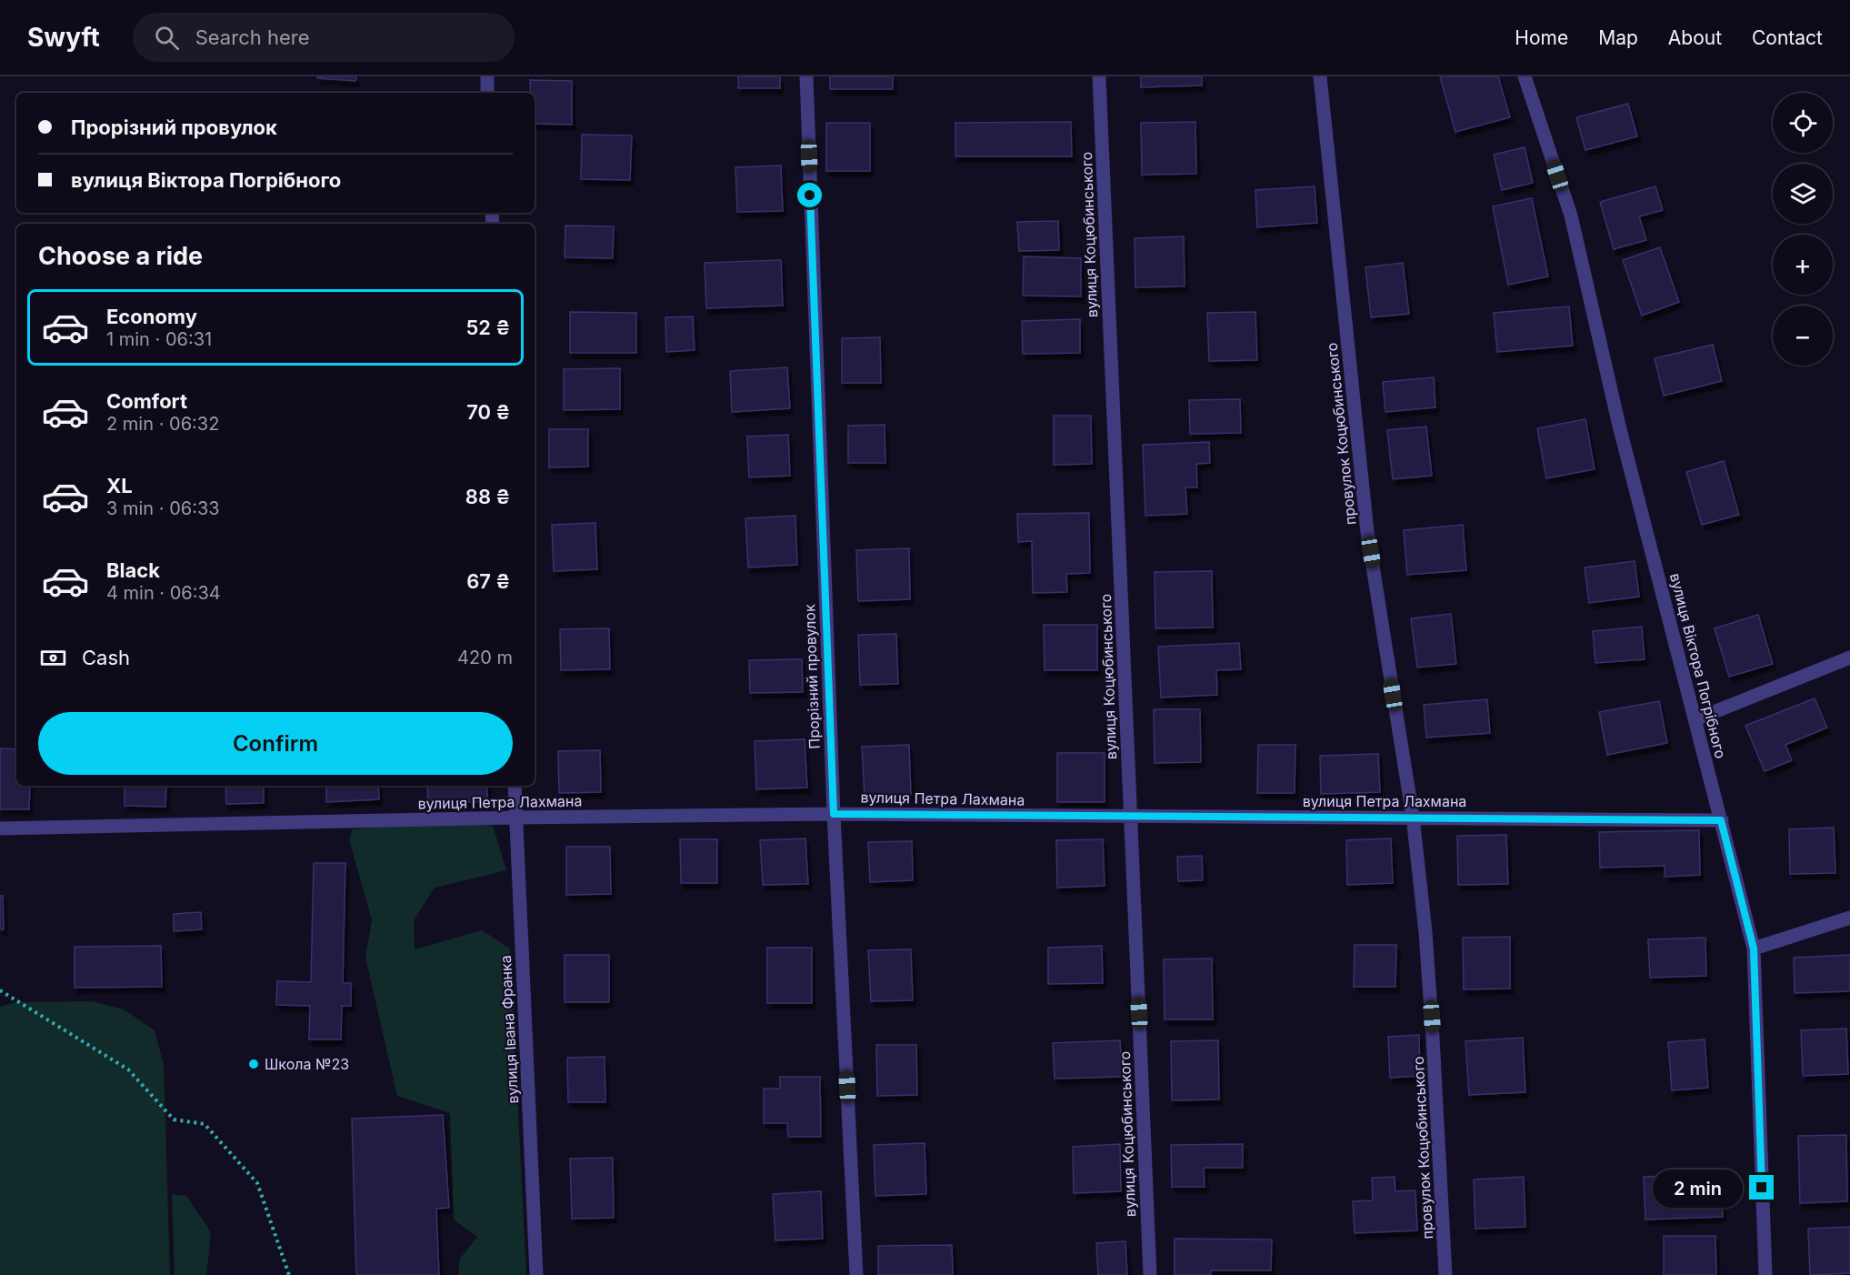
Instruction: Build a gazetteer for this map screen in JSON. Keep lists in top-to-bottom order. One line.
{"streets":{"street":["вулиця Коцюбинського","провулок Коцюбинського","вулиця Віктора Погрібного","Прорізний провулок","вулиця Петра Лахмана","вулиця Івана Франка"]},"crossings":[["вулиця Коцюбинського","вулиця Петра Лахмана"],["провулок Коцюбинського","вулиця Петра Лахмана"],["вулиця Віктора Погрібного","вулиця Петра Лахмана"],["Прорізний провулок","вулиця Петра Лахмана"],["вулиця Петра Лахмана","вулиця Івана Франка"]],"places":["Школа №23"],"page":{"header":"Swyft","search":"Search here","nav":["Home","Map","About","Contact"],"map_buttons":["+","−"],"banner":["Прорізний провулок","вулиця Віктора Погрібного"],"heading":"Choose a ride","list":[{"name":"Economy","note":"1 min · 06:31","value":"52 ₴"},{"name":"Comfort","note":"2 min · 06:32","value":"70 ₴"},{"name":"XL","note":"3 min · 06:33","value":"88 ₴"},{"name":"Black","note":"4 min · 06:34","value":"67 ₴"}],"pay":["Cash","420 m"],"buttons":"Confirm","bubble":"2 min"}}
